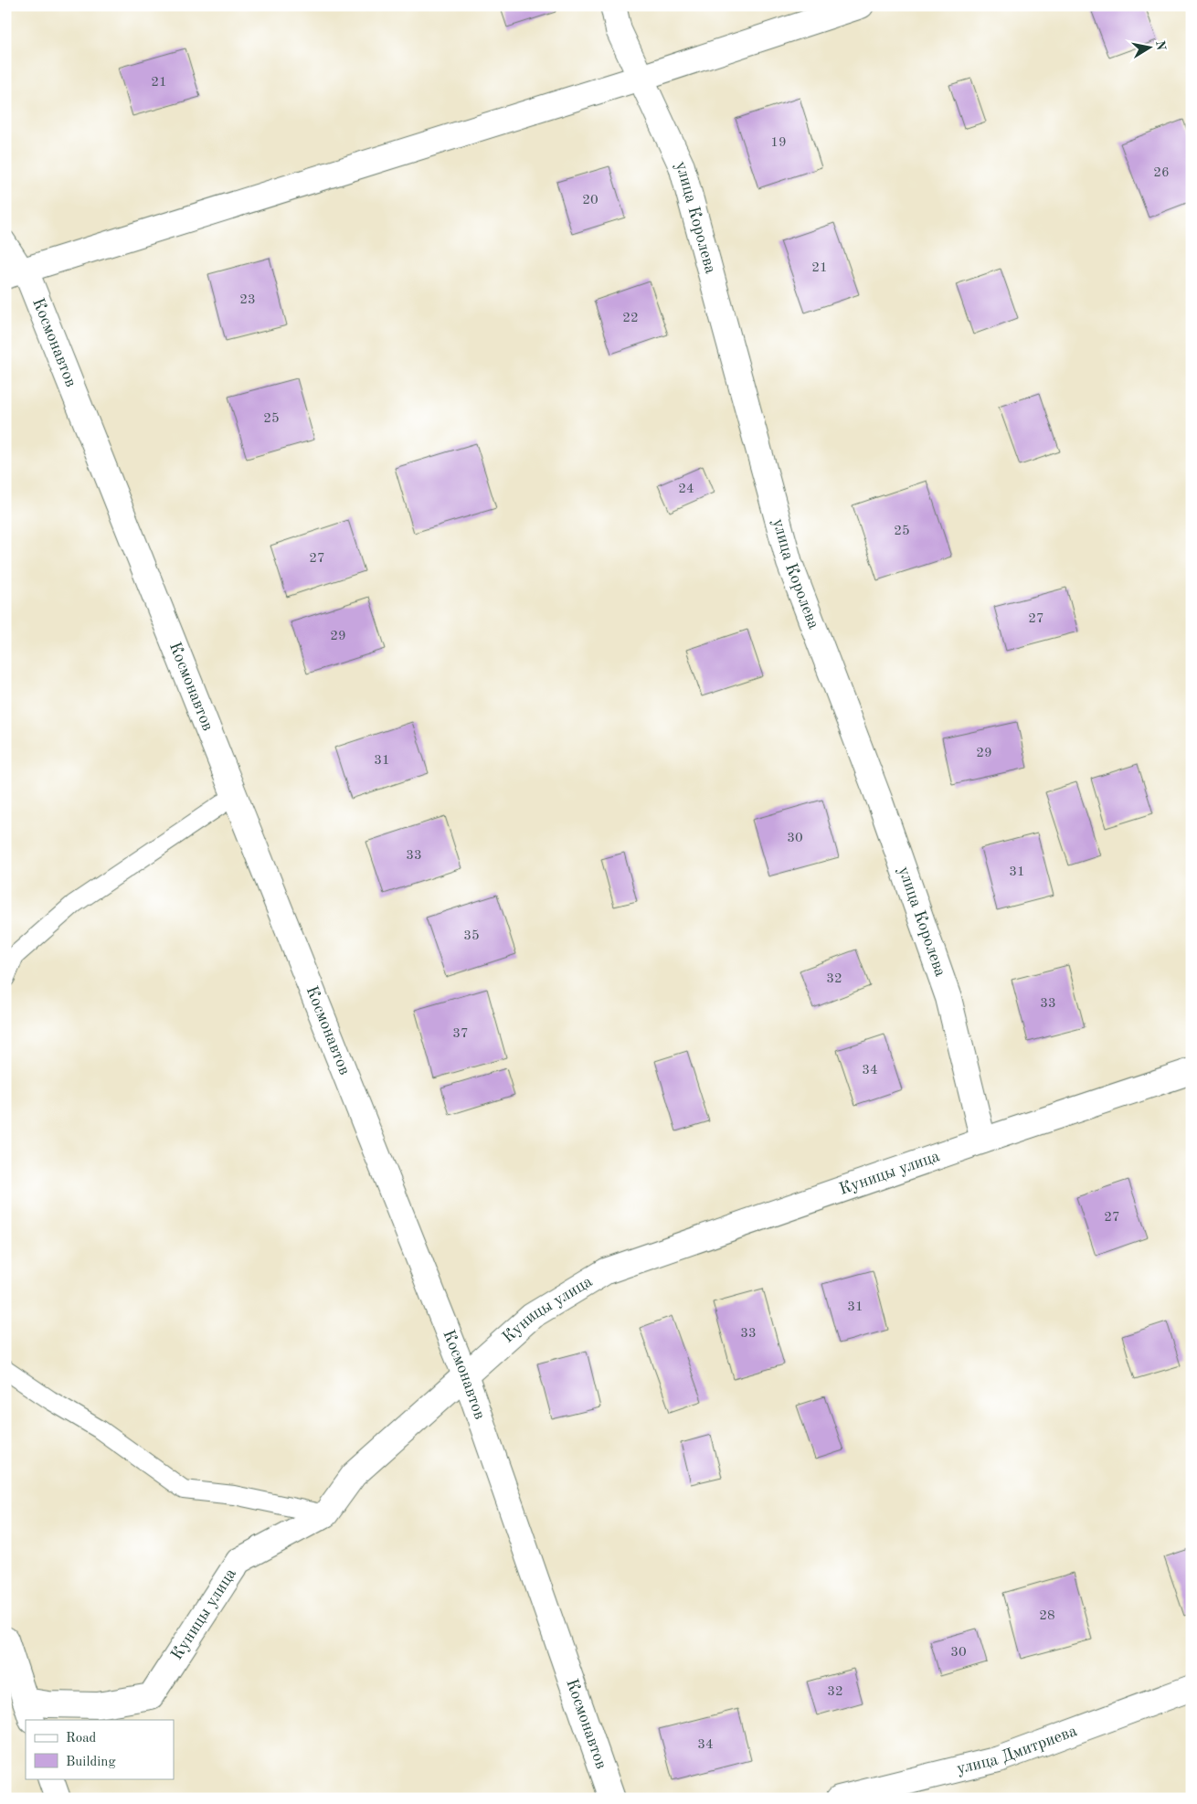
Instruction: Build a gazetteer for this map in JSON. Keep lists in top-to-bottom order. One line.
{"streets":{"street":["улица Королева","Космонавтов","Куницы улица","улица Дмитриева"]},"crossings":[["улица Королева","Куницы улица"],["Космонавтов","Куницы улица"]],"house_numbers":["21","19","26","20","21","23","22","25","24","25","27","27","29","29","31","30","33","31","35","32","33","37","34","27","31","33","28","30","32","34"],"legend":["Road","Building"],"north":"right"}
